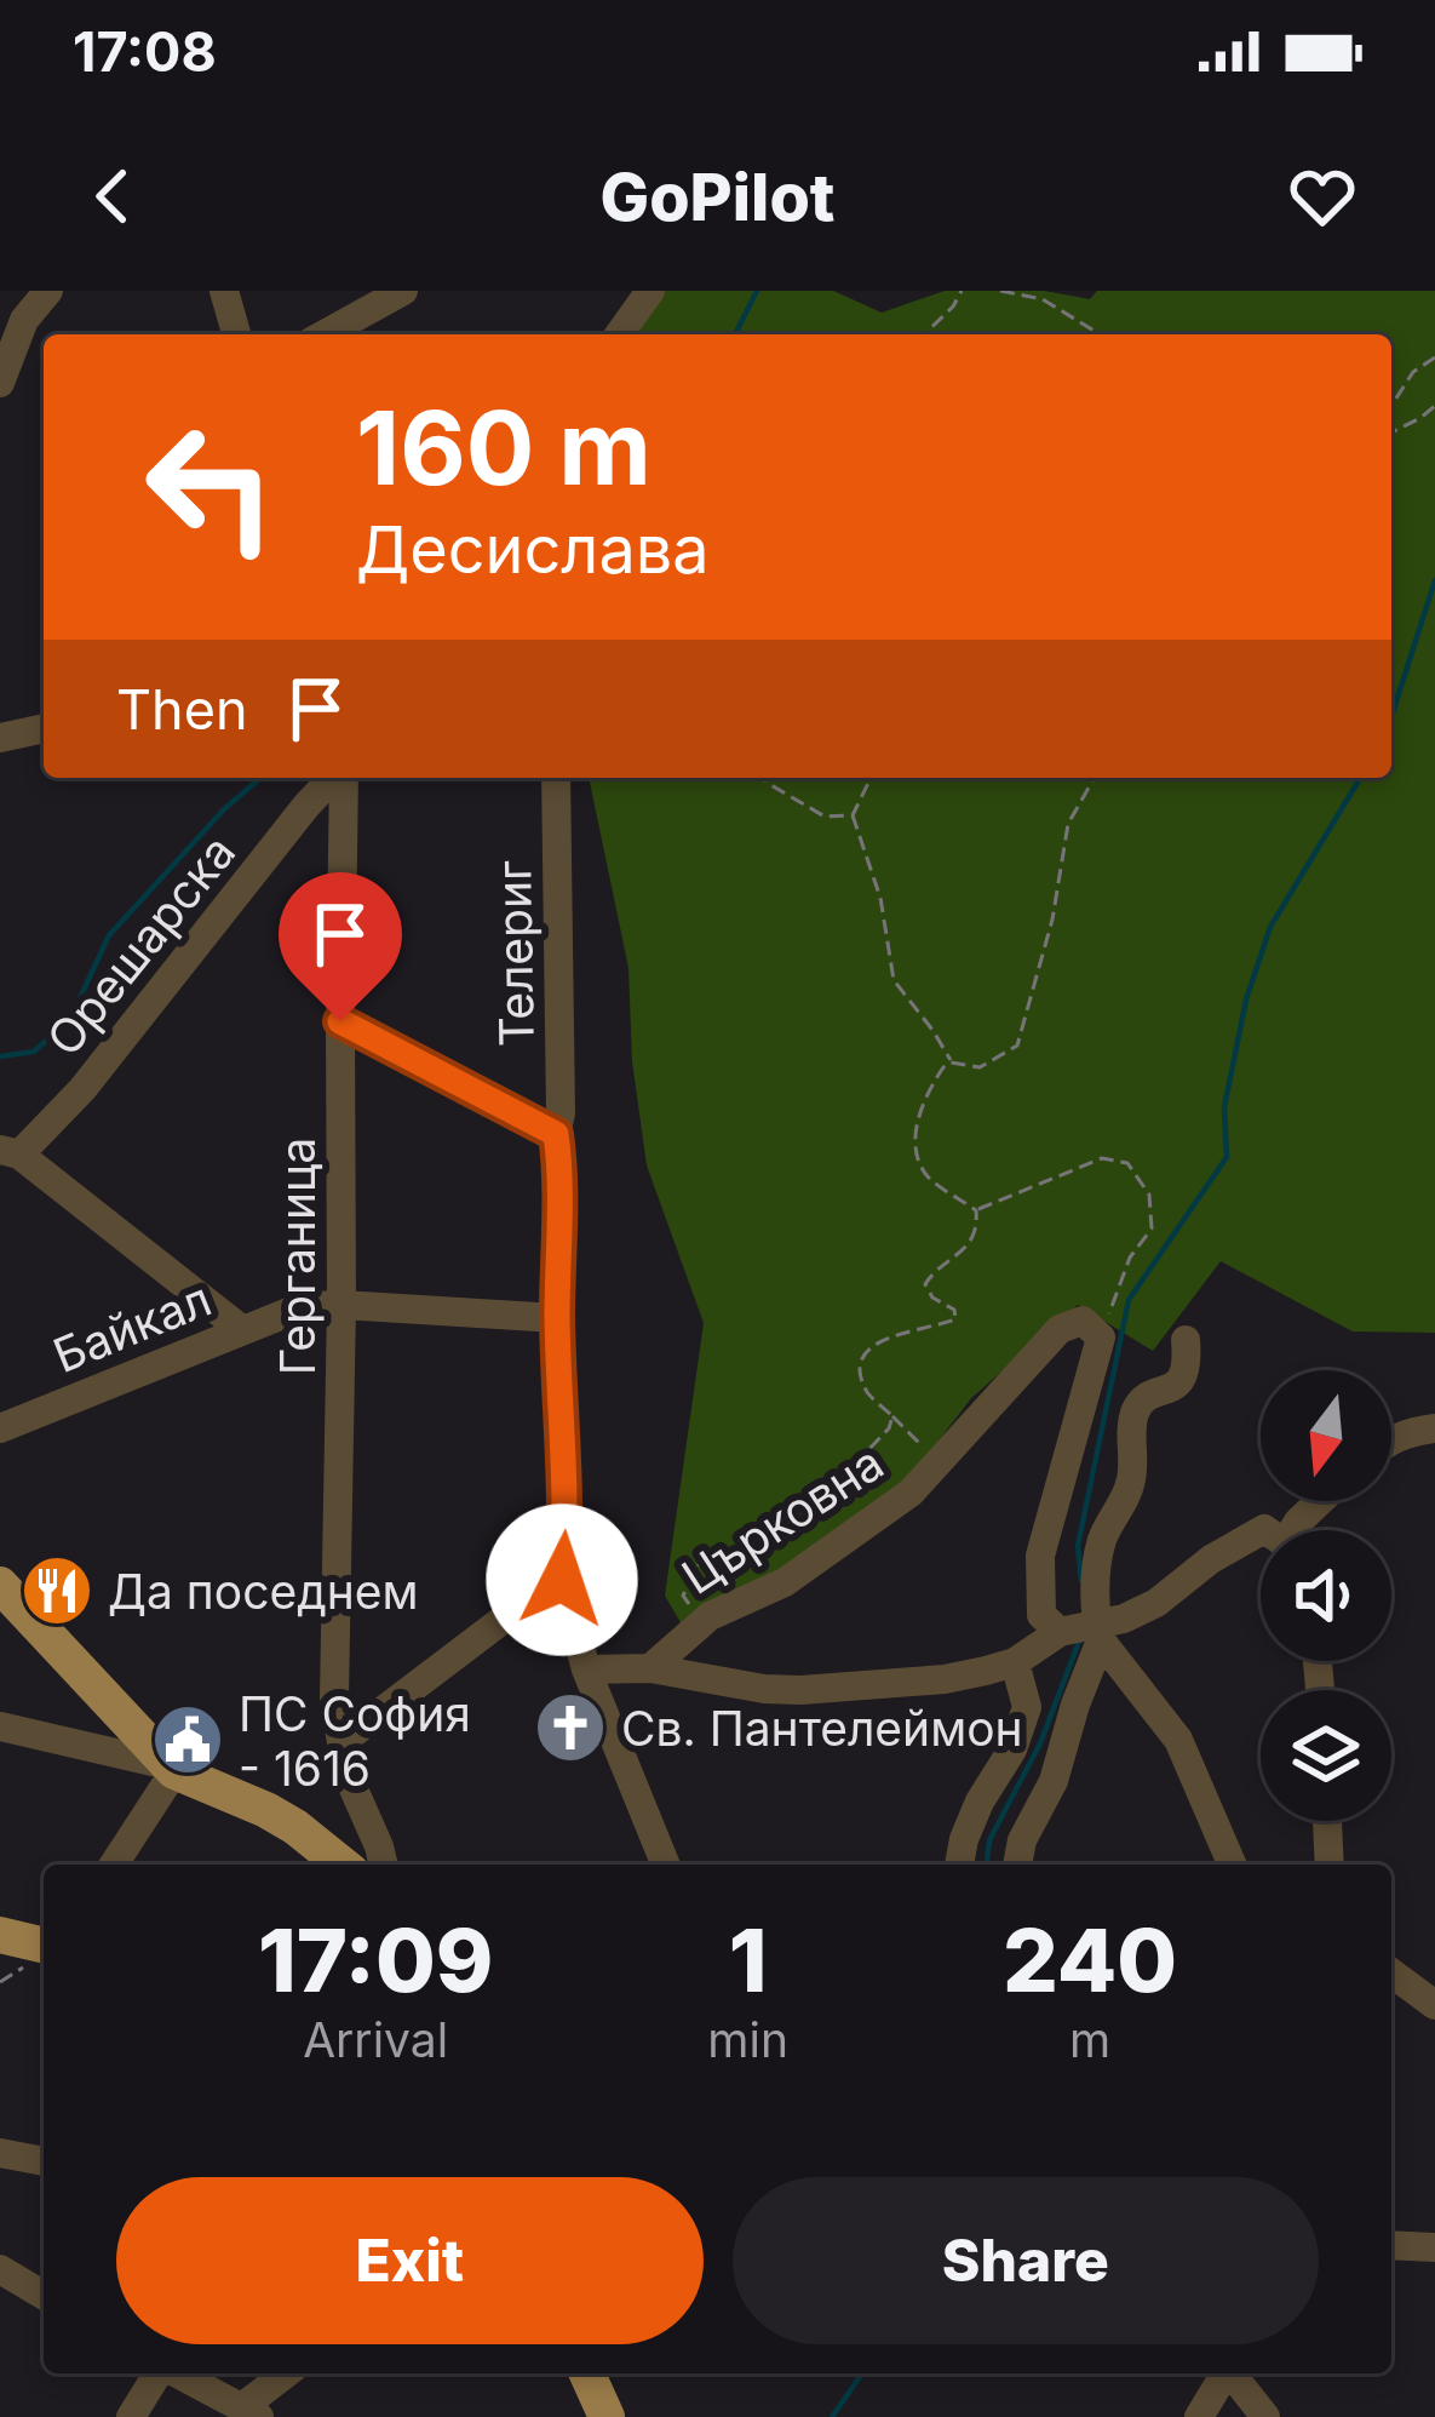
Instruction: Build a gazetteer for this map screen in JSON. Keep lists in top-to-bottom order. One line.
{"streets":{"street":["Орешарска","Телериг","Герганица","Байкал","Църковна"]},"crossings":[["Телериг","Байкал"],["Герганица","Байкал"]],"places":{"restaurant":["Да поседнем"],"church":["Св. Пантелеймон"],"public building":["ПС София - 1616"]},"north":"bottom","page":{"status":"17:08","header":"GoPilot","turn":["160 m","Десислава"],"then":"Then","eta":["17:09","Arrival","1","min","240","m"],"buttons":["Exit","Share"]}}
